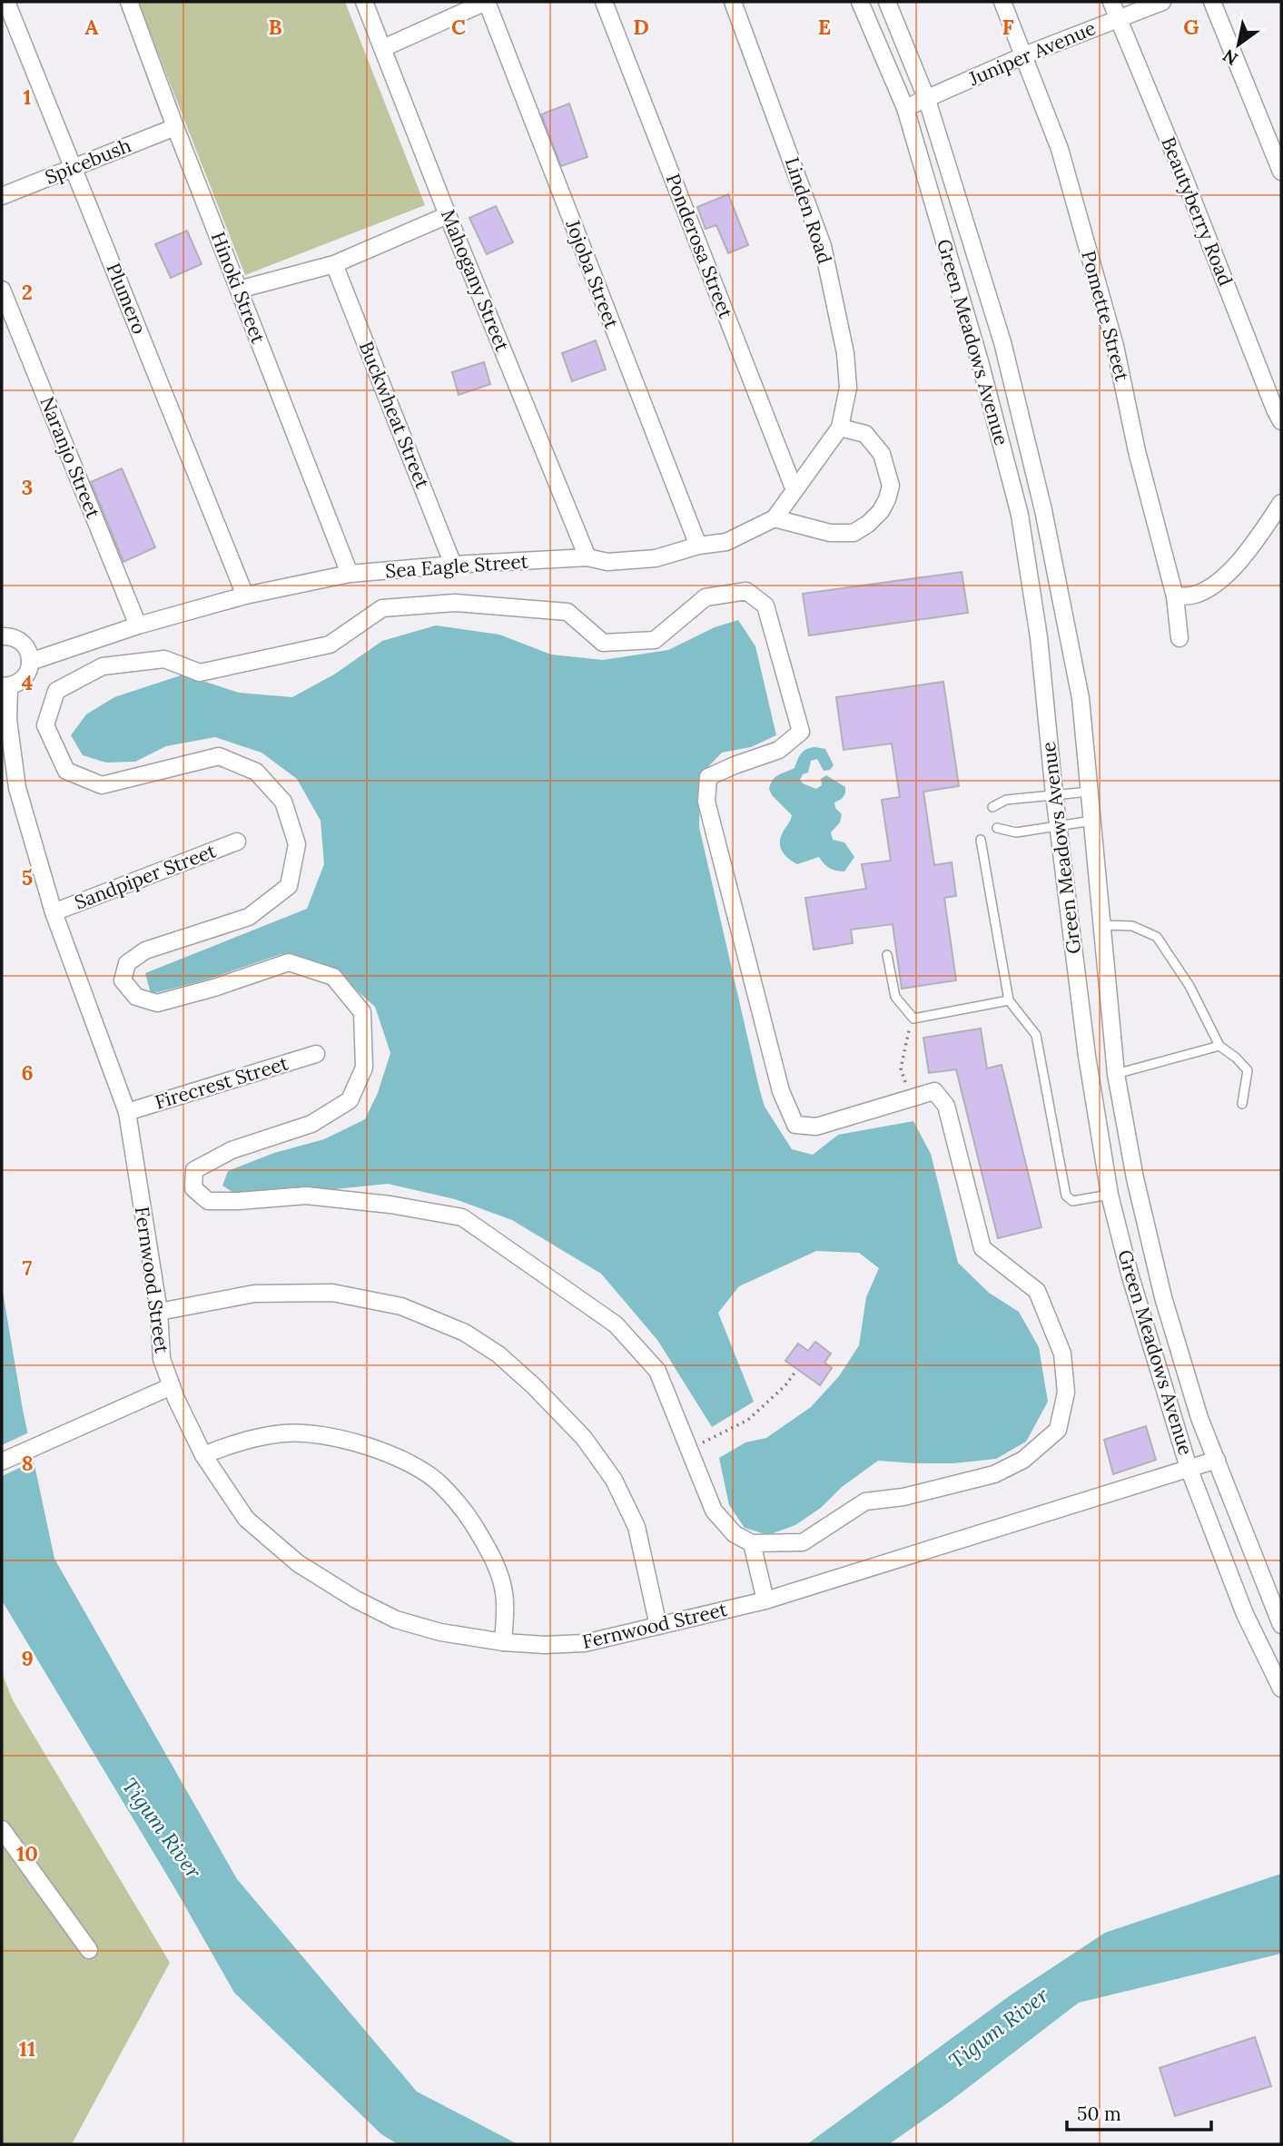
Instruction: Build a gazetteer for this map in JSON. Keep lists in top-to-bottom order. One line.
{"streets":{"street":["Juniper Avenue","Spicebush","Linden Road","Beautyberry Road","Ponderosa Street","Jojoba Street","Mahogany Street","Hinoki Street","Plumero","Pomette Street","Green Meadows Avenue","Buckwheat Street","Naranjo Street","Sea Eagle Street","Sandpiper Street","Firecrest Street","Fernwood Street"]},"crossings":[["Juniper Avenue","Beautyberry Road"],["Juniper Avenue","Pomette Street"],["Juniper Avenue","Green Meadows Avenue"],["Spicebush","Hinoki Street"],["Spicebush","Plumero"],["Linden Road","Sea Eagle Street"],["Ponderosa Street","Sea Eagle Street"],["Jojoba Street","Sea Eagle Street"],["Mahogany Street","Sea Eagle Street"],["Hinoki Street","Sea Eagle Street"],["Plumero","Sea Eagle Street"],["Green Meadows Avenue","Fernwood Street"],["Buckwheat Street","Sea Eagle Street"],["Naranjo Street","Sea Eagle Street"],["Sandpiper Street","Fernwood Street"],["Firecrest Street","Fernwood Street"]],"water":["Tigum River"],"scale_bar":"50 m","north":"bottom left","grid":{"columns":["A","B","C","D","E","F","G"],"rows":["1","2","3","4","5","6","7","8","9","10","11"]}}
